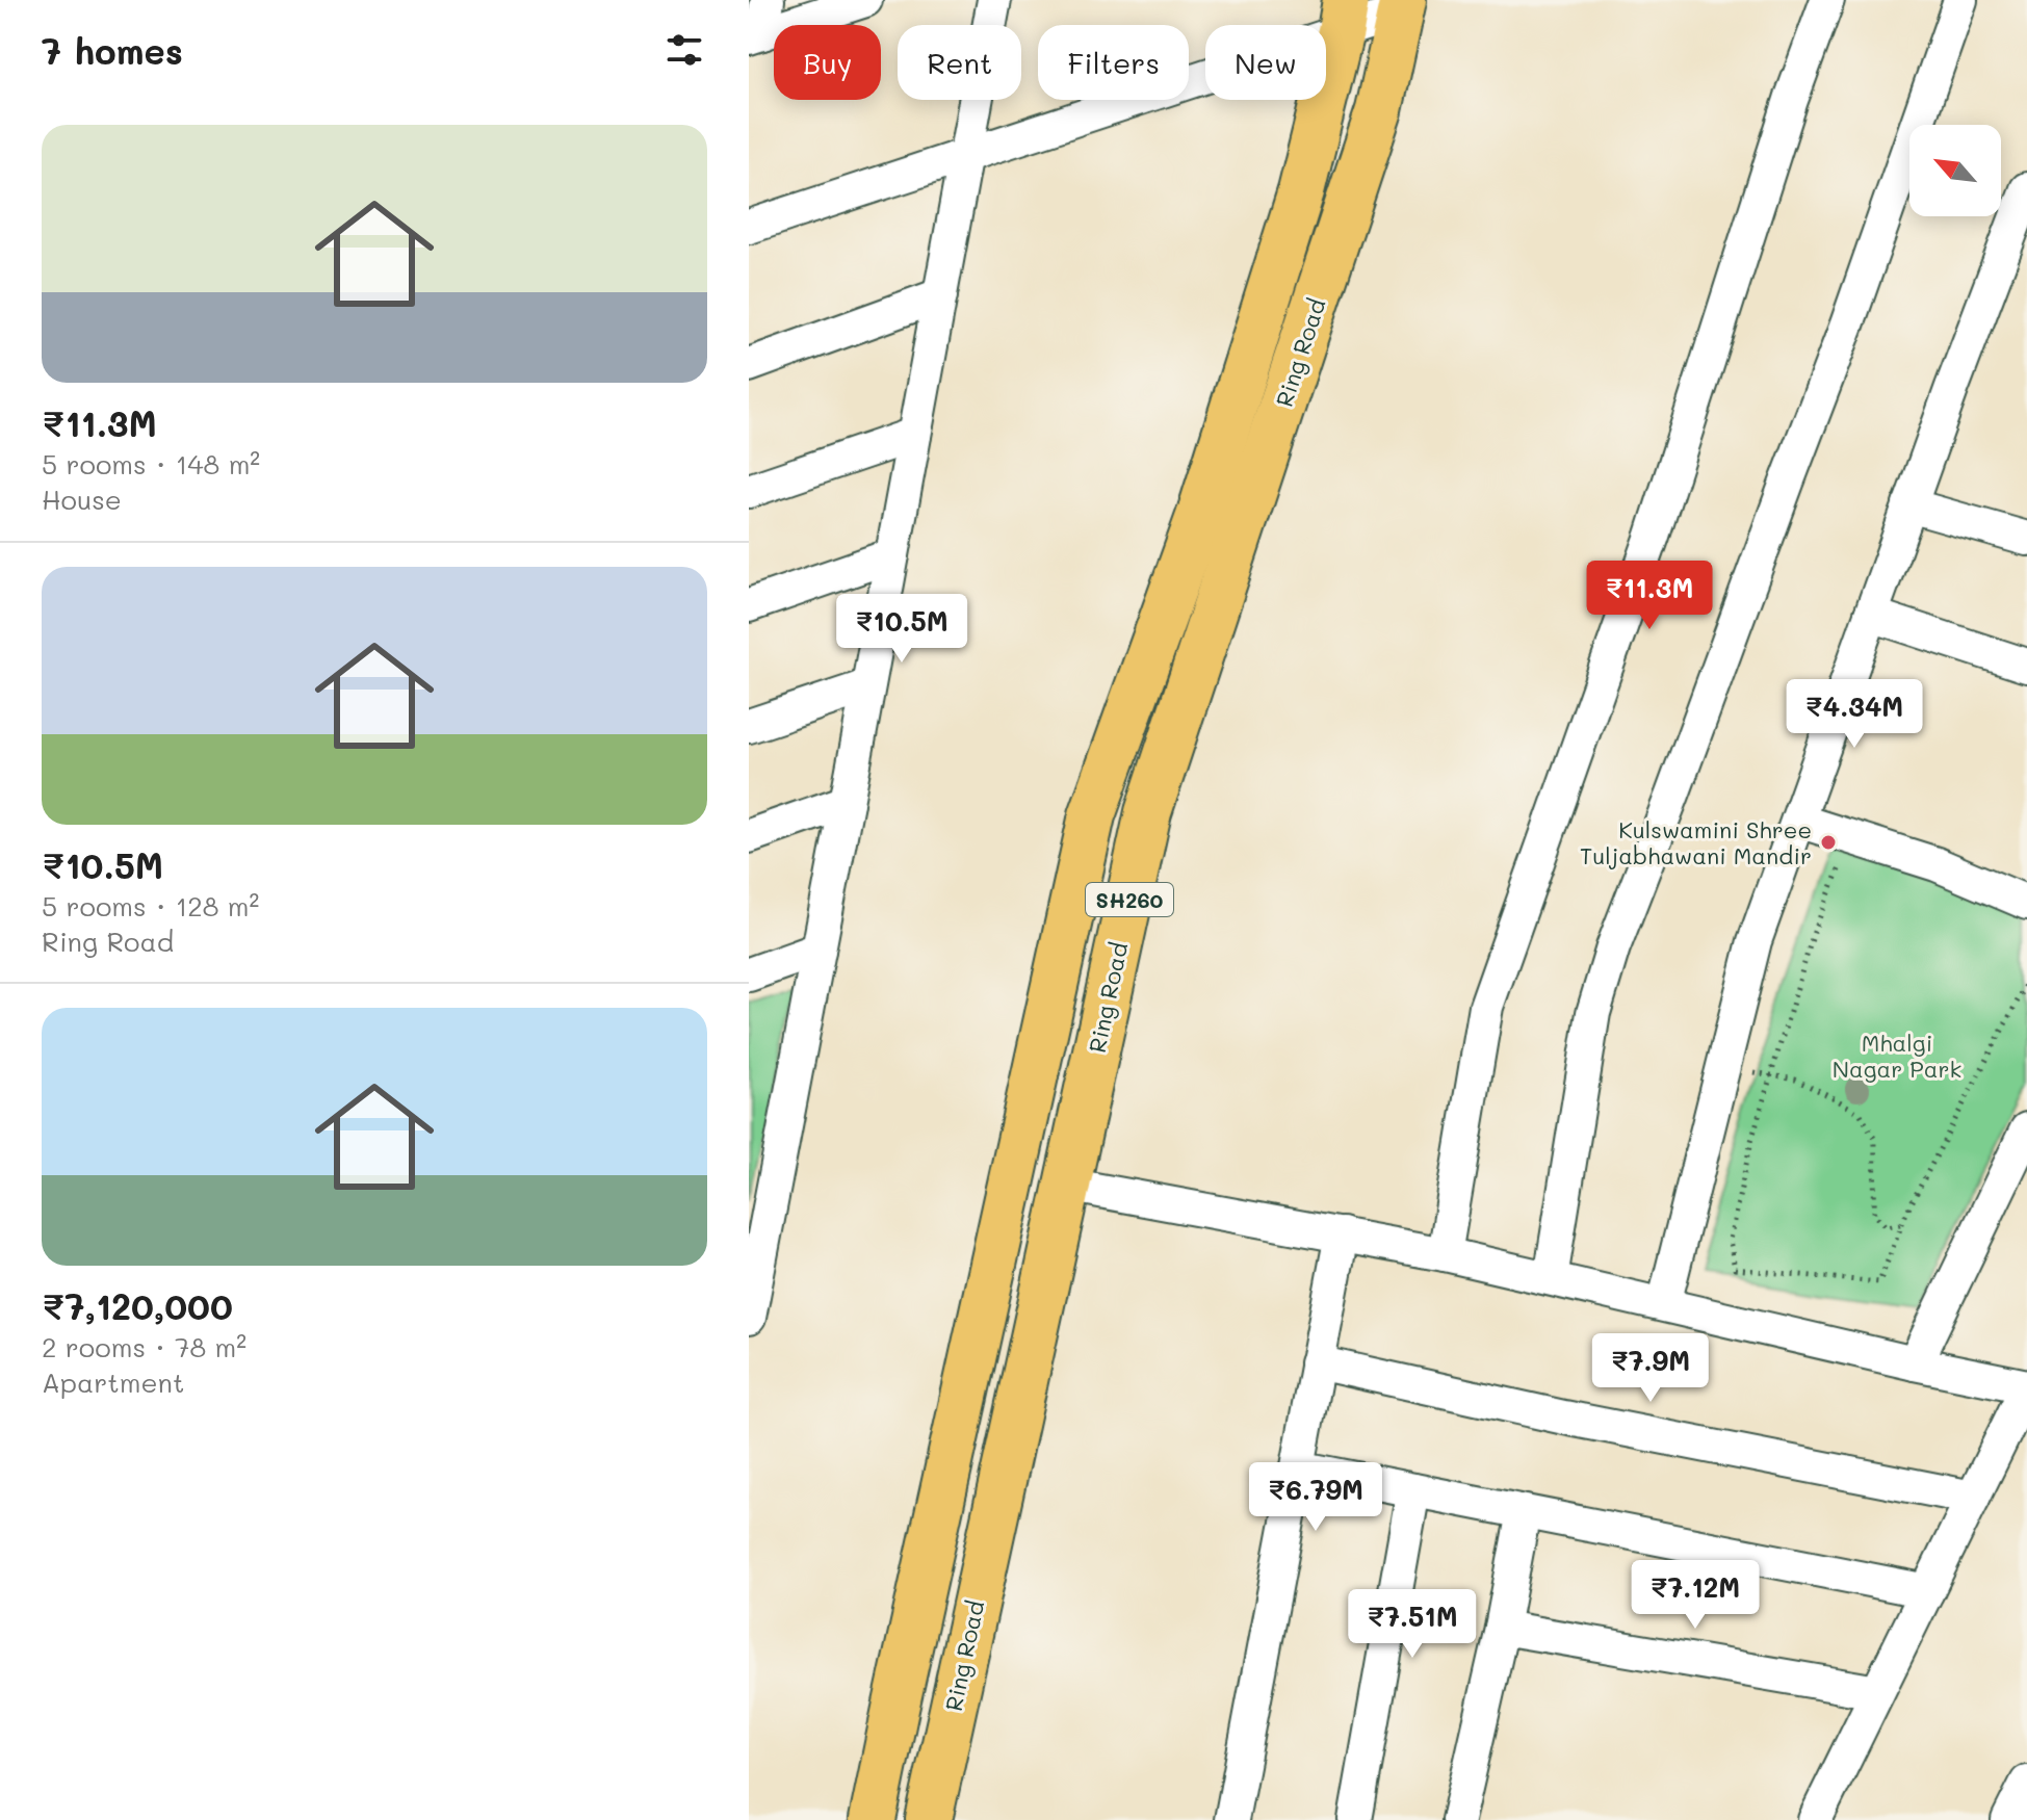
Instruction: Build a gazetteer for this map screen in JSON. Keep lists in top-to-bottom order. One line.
{"streets":{"highway":["Ring Road","SH260"]},"parks":["Mhalgi Nagar Park"],"places":["Kulswamini Shree Tuljabhawani Mandir"],"north":"top left","page":{"heading":"7 homes","chip":["Buy","Rent","Filters","New"],"list":[{"name":"₹11.3M","note":"5 rooms · 148 m² · House"},{"name":"₹10.5M","note":"5 rooms · 128 m² · Ring Road"},{"name":"₹7,120,000","note":"2 rooms · 78 m² · Apartment"}],"price":["₹11.3M","₹10.5M","₹4.34M","₹7.9M","₹6.79M","₹7.12M","₹7.51M"]}}
